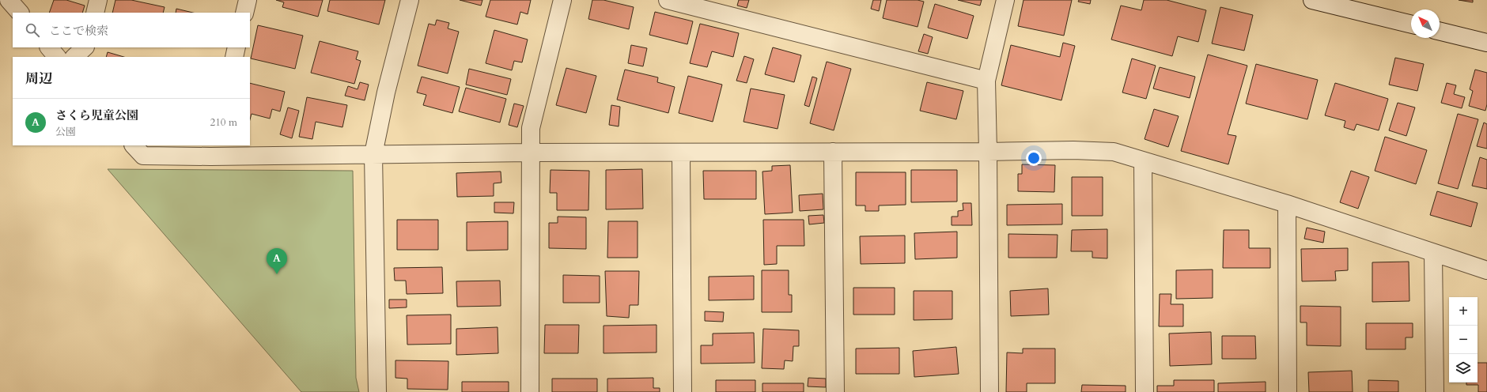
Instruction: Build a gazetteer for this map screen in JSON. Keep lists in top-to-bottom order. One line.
{"north":"top left","page":{"search":"ここで検索","heading":"周辺","list":[{"mark":"A","name":"さくら児童公園","note":"公園","value":"210 m"}],"pins":"A","map_buttons":["+","−"]}}
